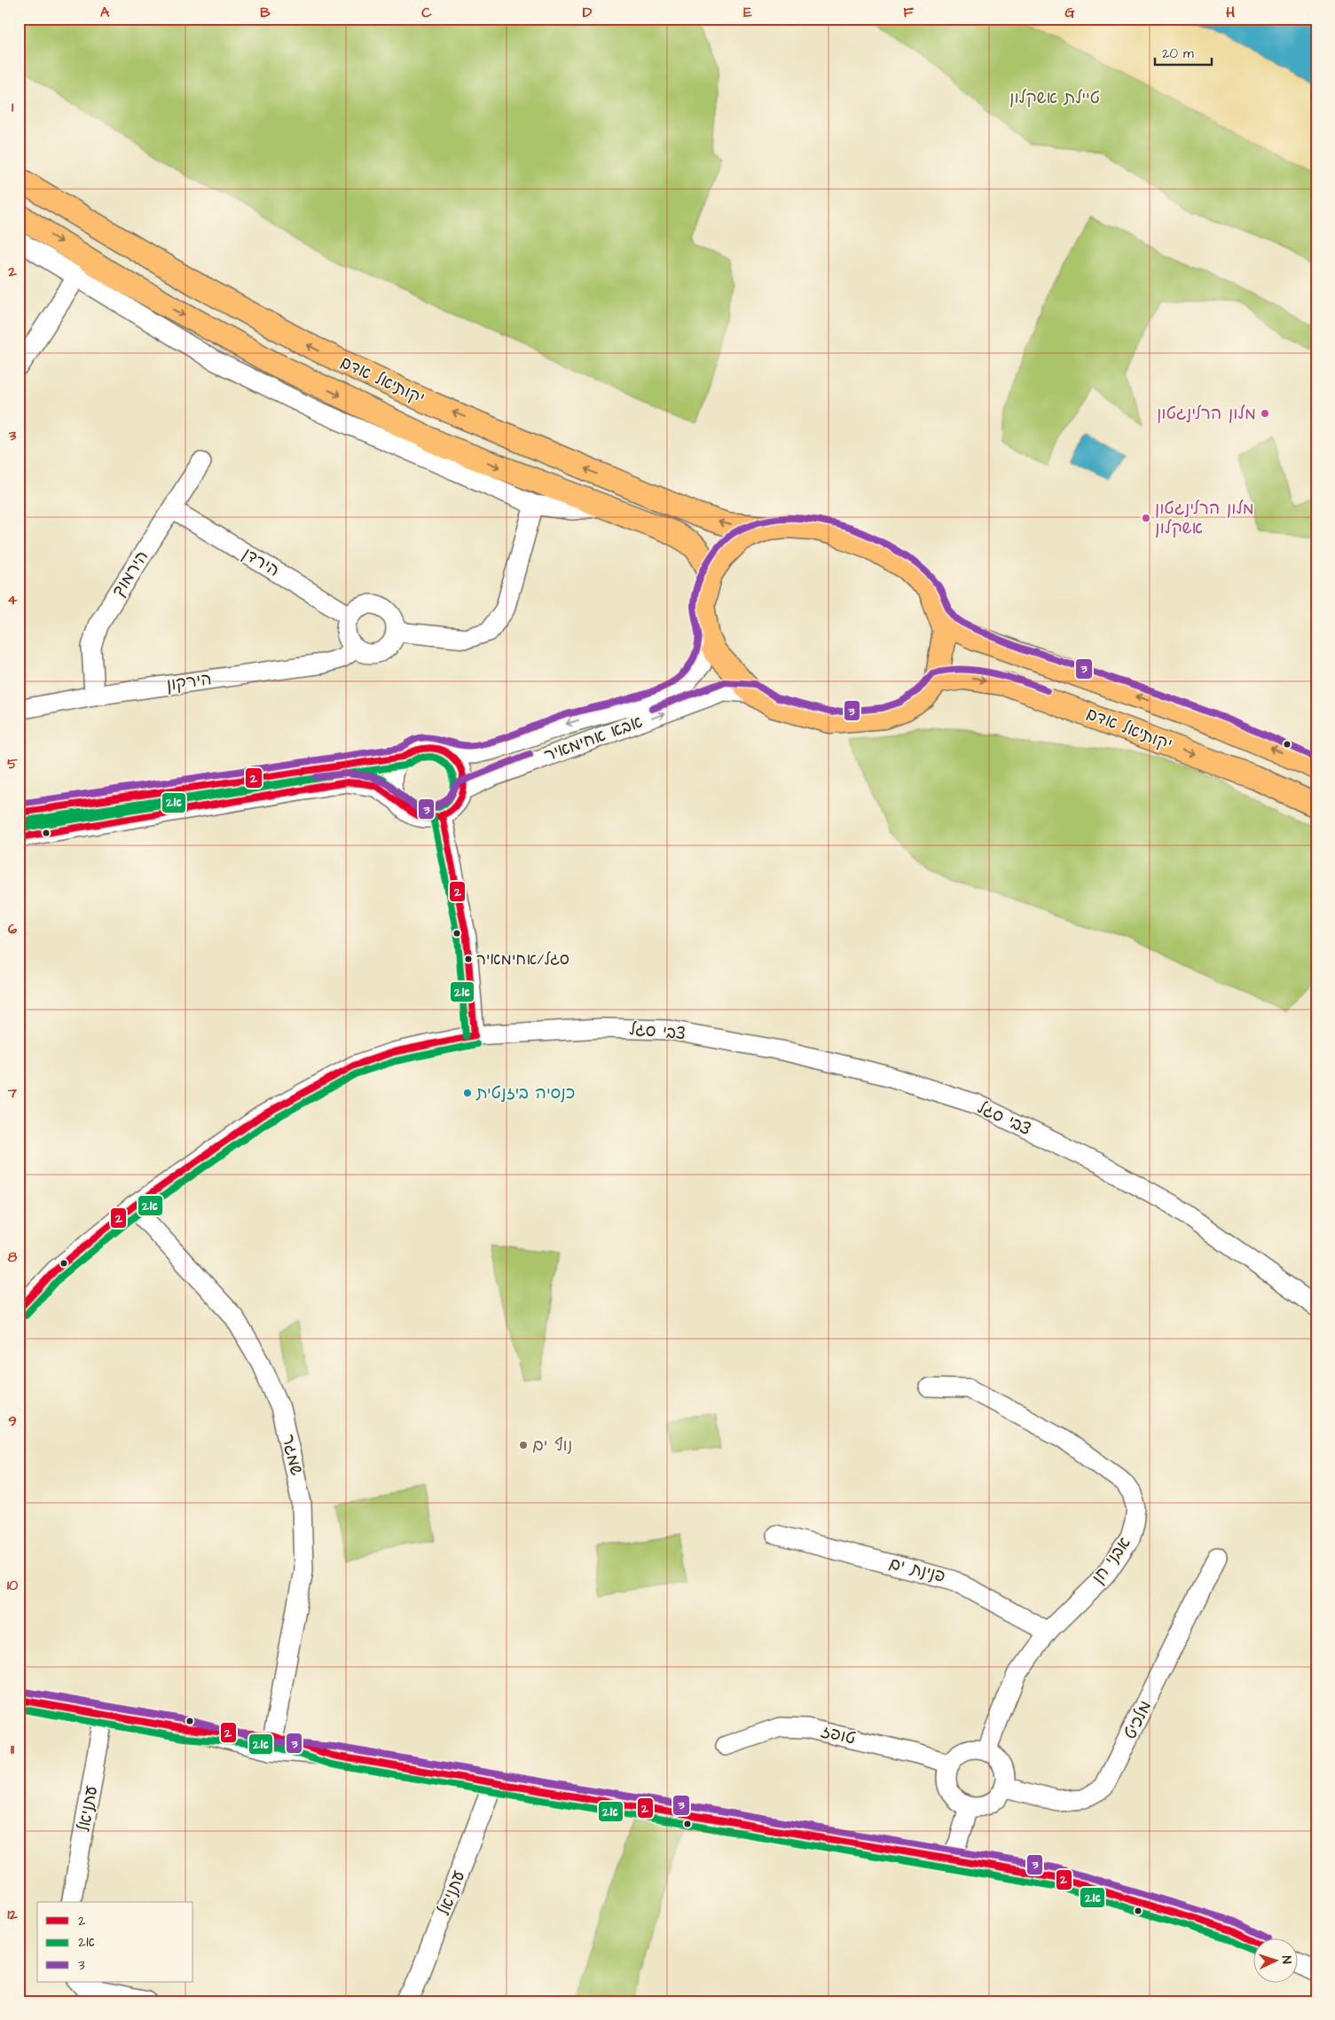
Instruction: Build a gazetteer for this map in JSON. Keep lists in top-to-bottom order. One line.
{"streets":{"main road":["יקותיאל אדם"],"street":["הירדן","הירמוך","הירקון","אבא אחימאיר","צבי סגל","שמגר","אבני חן","פנינת ים","מלכיט","טופז","עתניאל"]},"crossings":[["הירדן","הירמוך"],["הירדן","הירקון"],["הירמוך","הירקון"],["צבי סגל","שמגר"],["אבני חן","פנינת ים"],["אבני חן","מלכיט"],["אבני חן","טופז"],["מלכיט","טופז"]],"parks":["טיילת אשקלון"],"places":["מלון הרלינגטון","מלון הרלינגטון אשקלון","סגל/אחימאיר","כנסיה ביזנטית","נוף ים"],"lines":["transit line 3","transit line 2","transit line 2א"],"legend":["2","2א","3"],"scale_bar":"20 m","north":"right","grid":{"columns":["A","B","C","D","E","F","G","H"],"rows":["1","2","3","4","5","6","7","8","9","10","11","12"]}}
